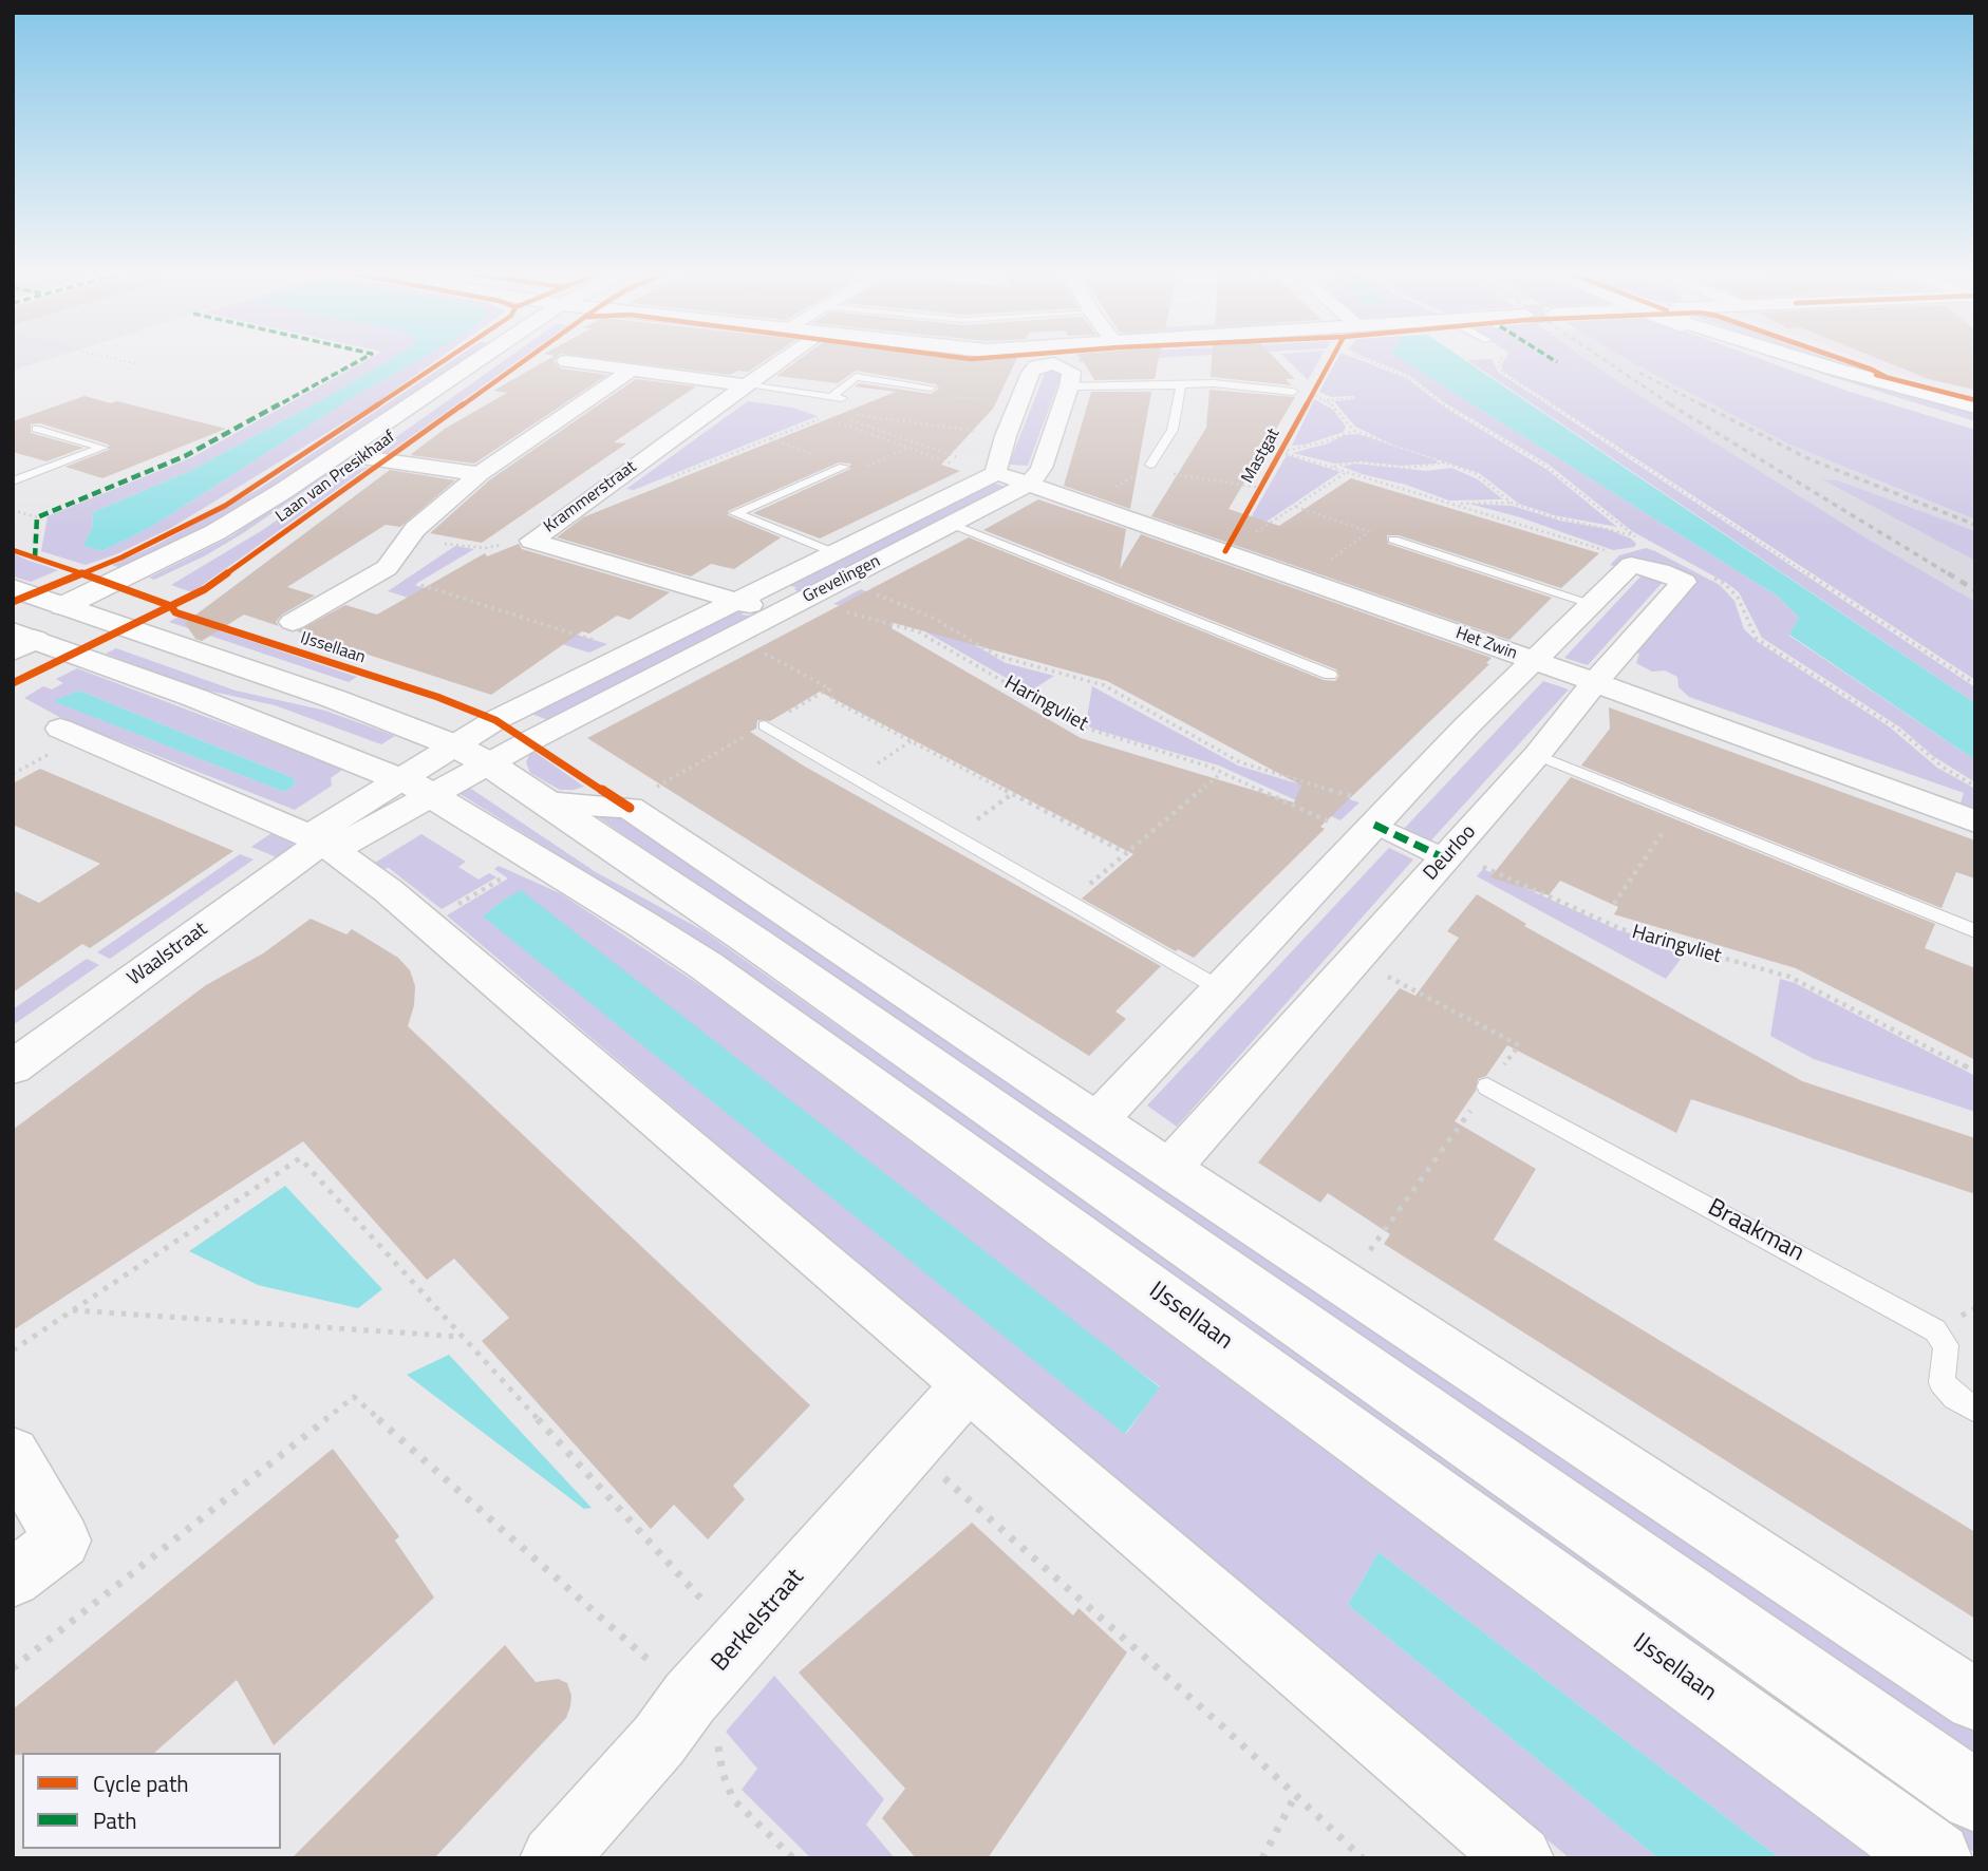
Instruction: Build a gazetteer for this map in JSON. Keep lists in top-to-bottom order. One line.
{"streets":{"street":["Laan van Presikhaaf","Krammerstraat","Grevelingen","Het Zwin","IJssellaan","Deurloo","Waalstraat","Berkelstraat"],"lane":["Braakman"],"path":["Haringvliet"],"cycle path":["Mastgat"]},"crossings":[["Mastgat","Het Zwin"],["Laan van Presikhaaf","IJssellaan"],["Krammerstraat","Grevelingen"],["Grevelingen","Het Zwin"],["Grevelingen","Haringvliet"],["Het Zwin","Deurloo"],["Haringvliet","Deurloo"]],"legend":["Cycle path","Path"]}
